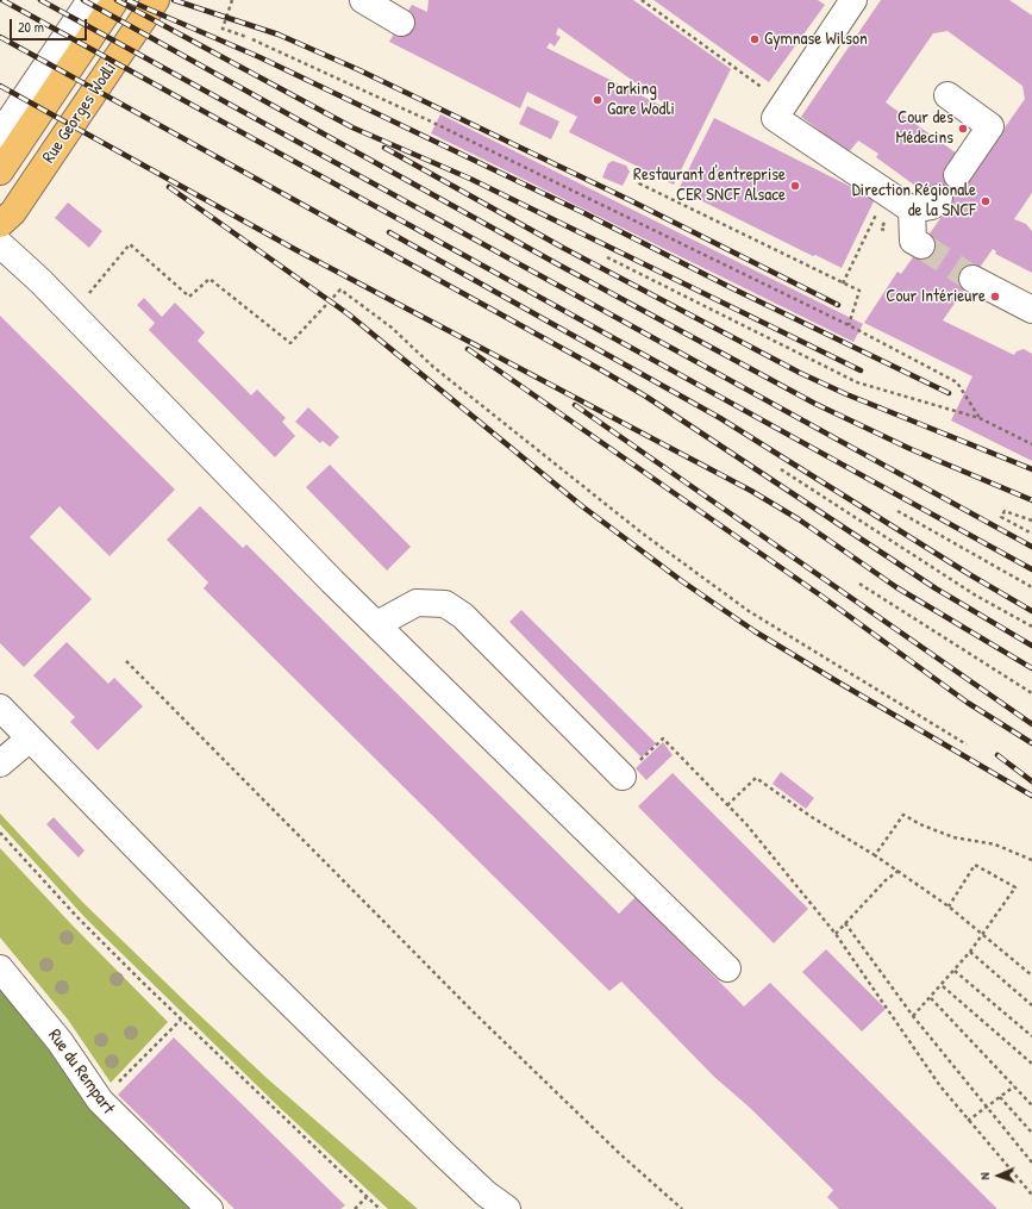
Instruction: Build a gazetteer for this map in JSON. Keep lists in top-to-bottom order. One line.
{"streets":{"main road":["Rue Georges Wodli"],"street":["Rue du Rempart"]},"places":["Gymnase Wilson","Parking Gare Wodli","Cour des Médecins","Restaurant d'entreprise CER SNCF Alsace","Direction Régionale de la SNCF","Cour Intérieure"],"scale_bar":"20 m","north":"left"}
